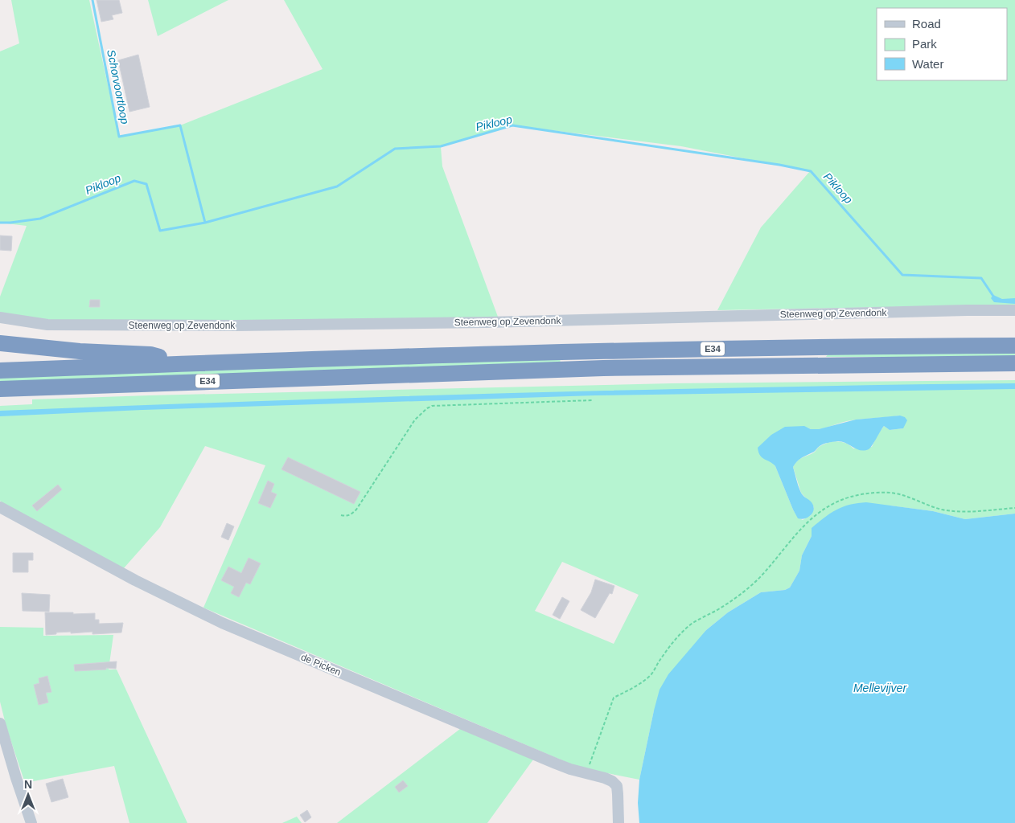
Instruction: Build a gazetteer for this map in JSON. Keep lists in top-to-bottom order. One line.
{"streets":{"highway":["E34"],"street":["Steenweg op Zevendonk","de Picken"]},"water":["Schorvoortloop","Pikloop","Mellevijver"],"legend":["Road","Park","Water"],"north":"top"}
